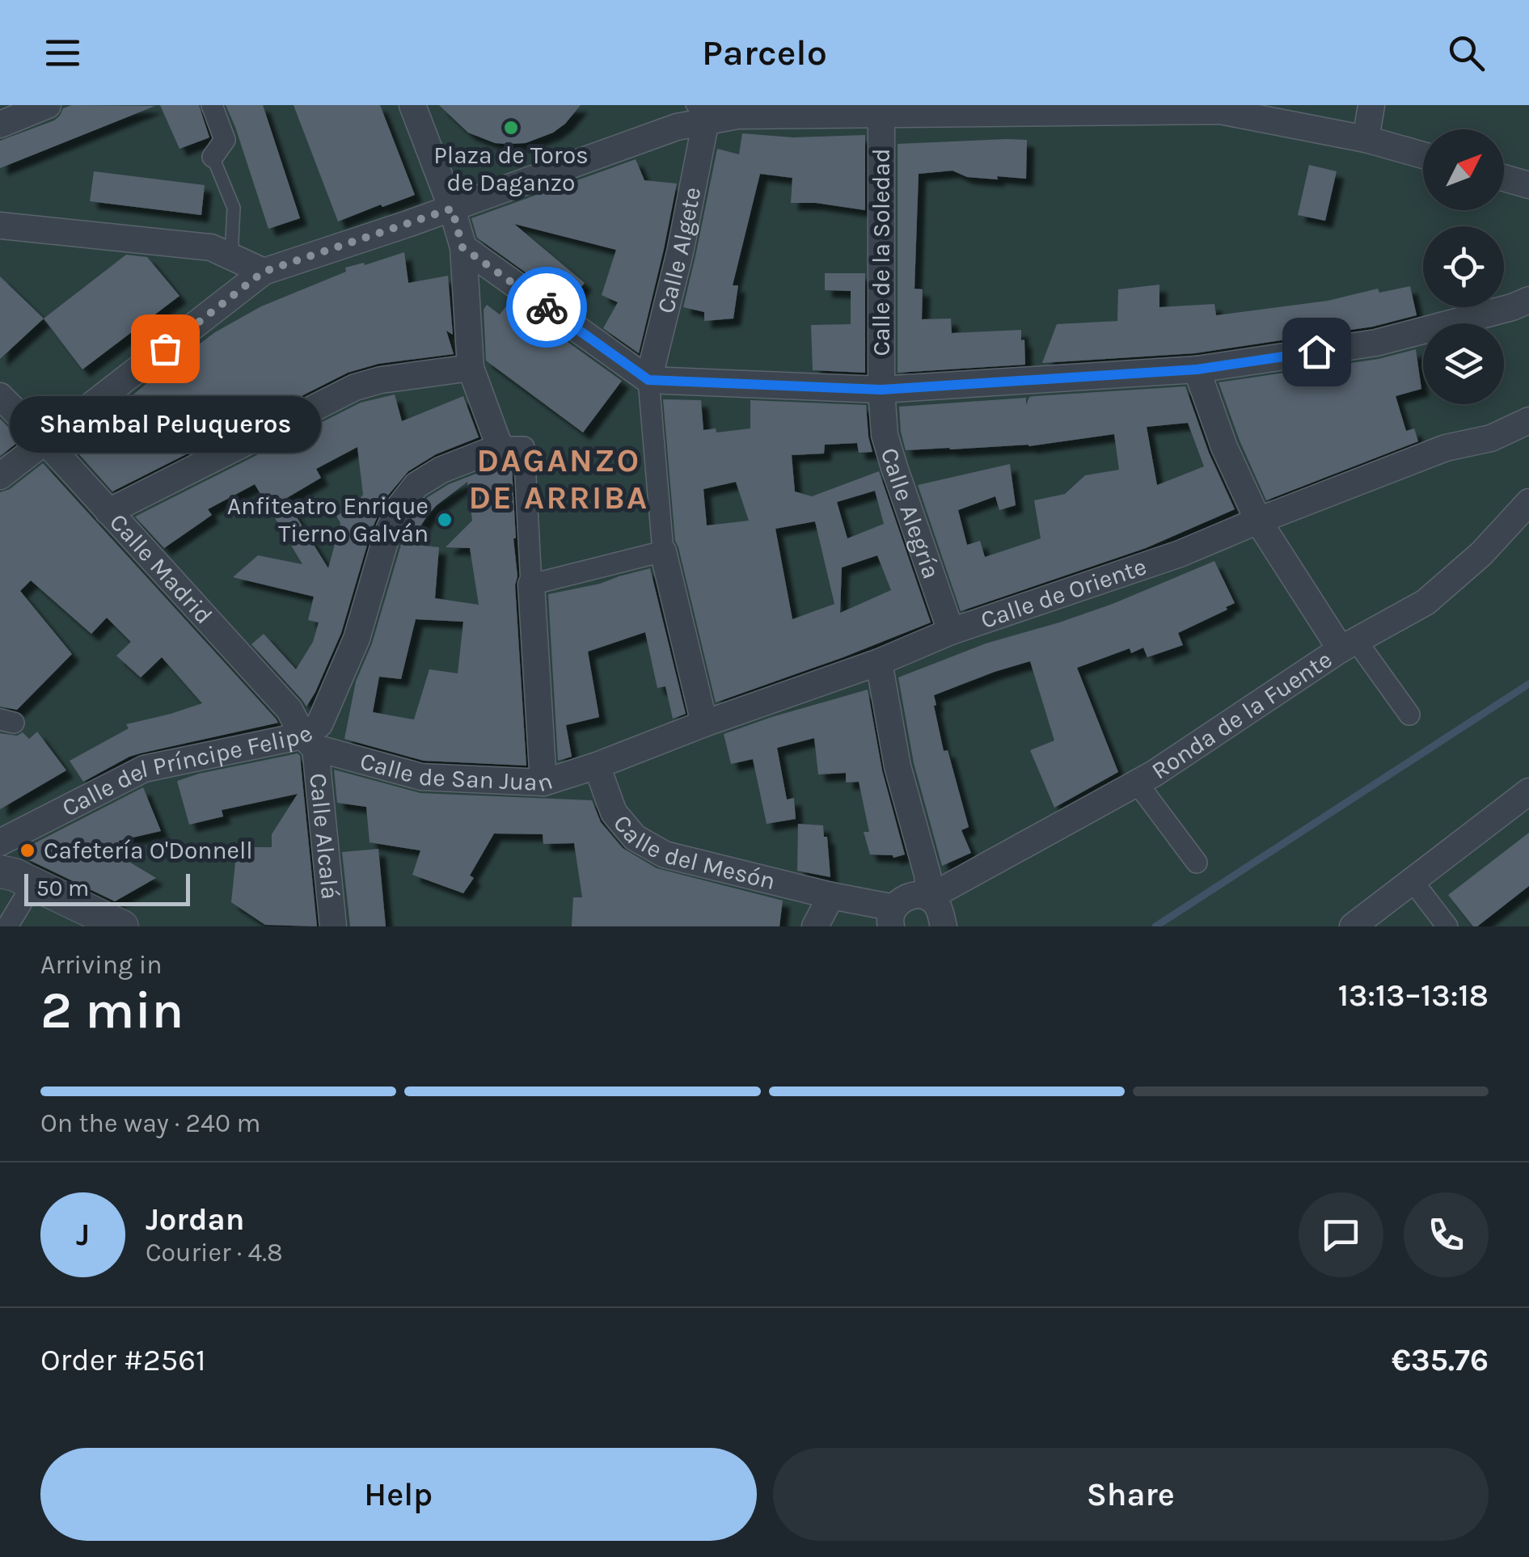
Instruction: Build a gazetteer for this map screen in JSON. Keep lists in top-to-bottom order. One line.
{"streets":{"street":["Calle Algete","Calle de la Soledad","Calle Alegría","Calle Madrid","Calle de Oriente","Ronda de la Fuente","Calle de San Juan","Calle del Príncipe Felipe","Calle Alcalá","Calle del Mesón"]},"crossings":[["Calle de la Soledad","Calle Alegría"],["Calle Alegría","Calle de Oriente"],["Calle Madrid","Calle de San Juan"],["Calle Madrid","Calle del Príncipe Felipe"],["Calle Madrid","Calle Alcalá"],["Calle de Oriente","Calle de San Juan"],["Calle de Oriente","Calle del Mesón"],["Ronda de la Fuente","Calle del Mesón"],["Calle de San Juan","Calle del Príncipe Felipe"],["Calle de San Juan","Calle Alcalá"],["Calle de San Juan","Calle del Mesón"],["Calle del Príncipe Felipe","Calle Alcalá"]],"districts":["DAGANZO DE ARRIBA"],"places":["Plaza de Toros de Daganzo","Shambal Peluqueros","Anfiteatro Enrique Tierno Galván","Cafetería O'Donnell"],"scale_bar":"50 m","north":"top right","page":{"header":"Parcelo","bubble":"Shambal Peluqueros","scale":"50 m","heading":["2 min","Arriving in","13:13–13:18"],"panel":["Jordan","Courier · 4.8","Order #2561","€35.76"],"bar":"On the way · 240 m","round":"J","buttons":["Help","Share"]}}
